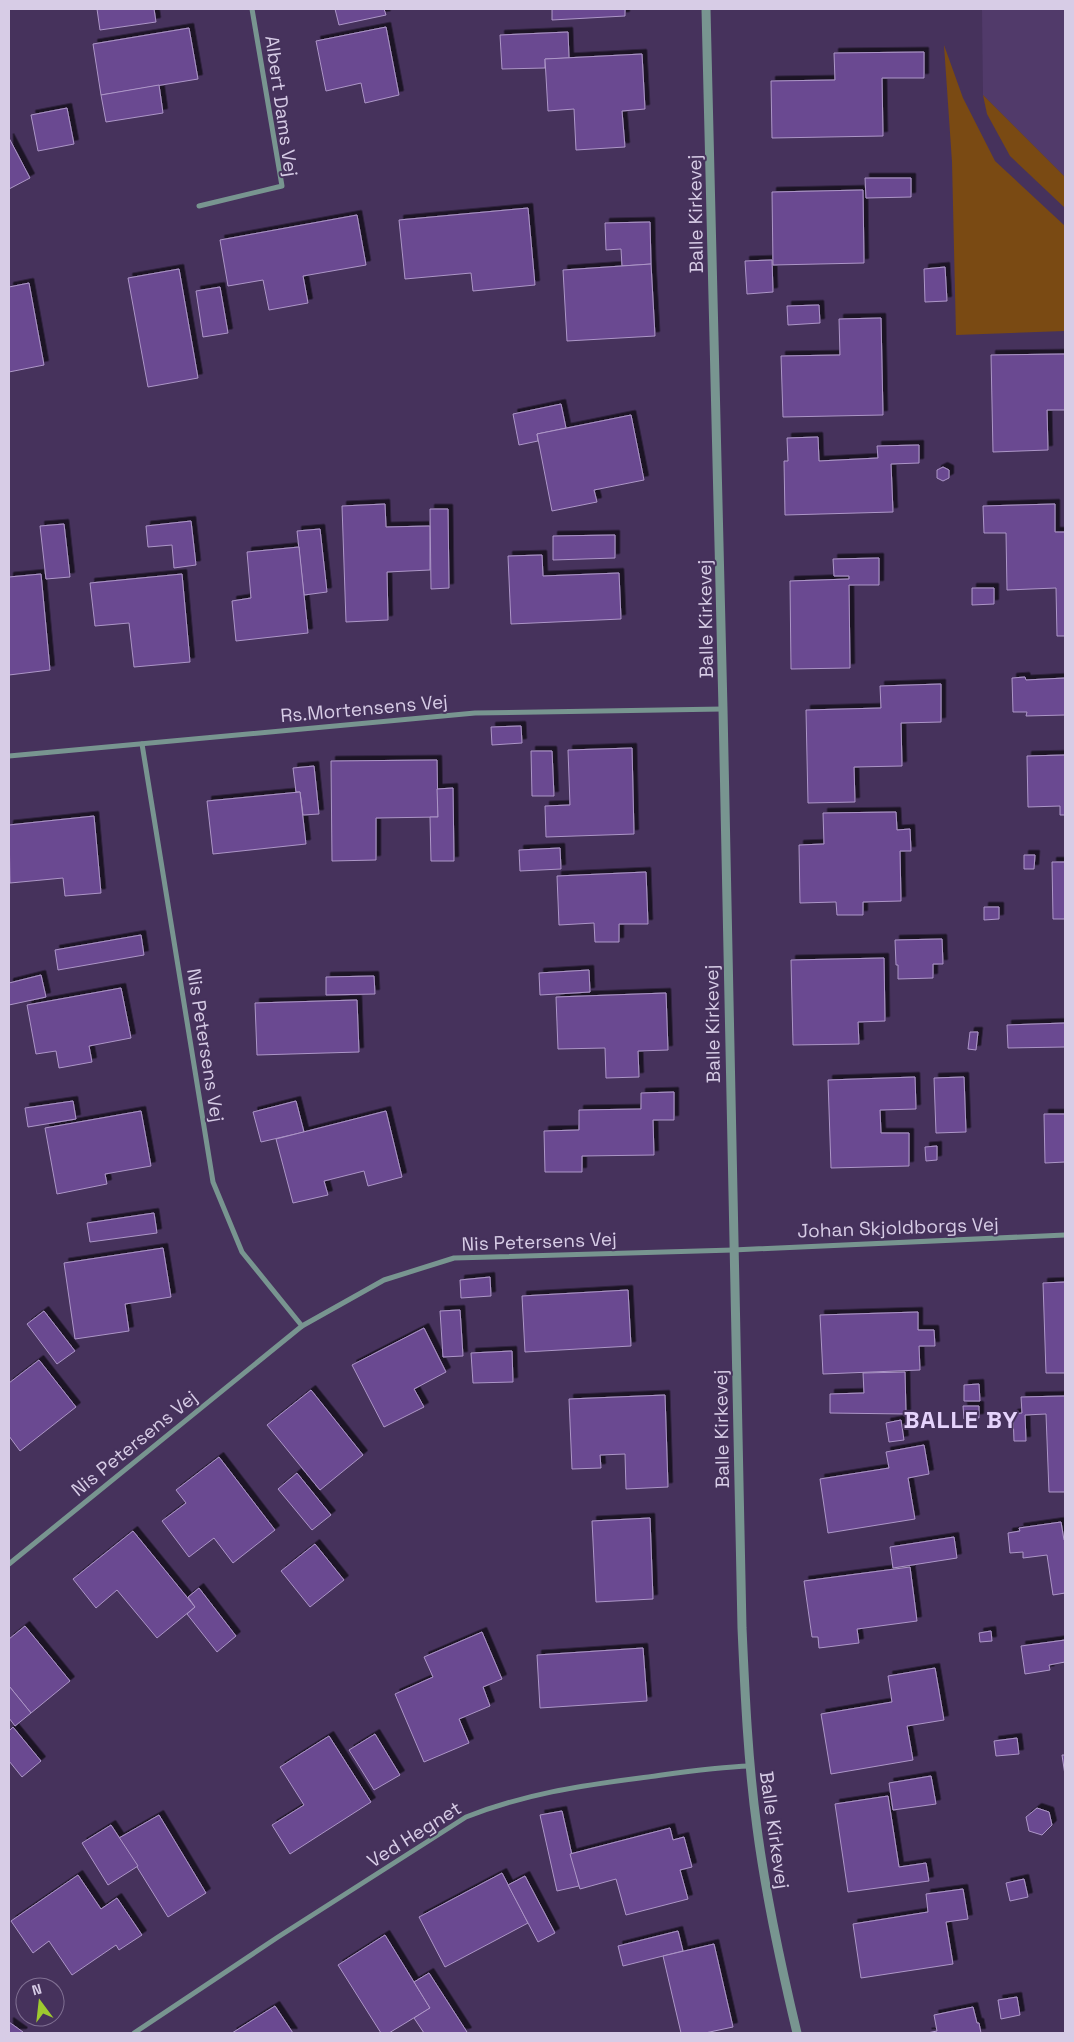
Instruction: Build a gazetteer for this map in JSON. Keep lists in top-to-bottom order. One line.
{"streets":{"street":["Albert Dams Vej","Balle Kirkevej","Rs.Mortensens Vej","Nis Petersens Vej","Johan Skjoldborgs Vej","Ved Hegnet"]},"crossings":[["Balle Kirkevej","Rs.Mortensens Vej"],["Balle Kirkevej","Nis Petersens Vej"],["Balle Kirkevej","Johan Skjoldborgs Vej"],["Balle Kirkevej","Ved Hegnet"],["Rs.Mortensens Vej","Nis Petersens Vej"],["Nis Petersens Vej","Johan Skjoldborgs Vej"]],"districts":["BALLE BY"],"north":"top"}
